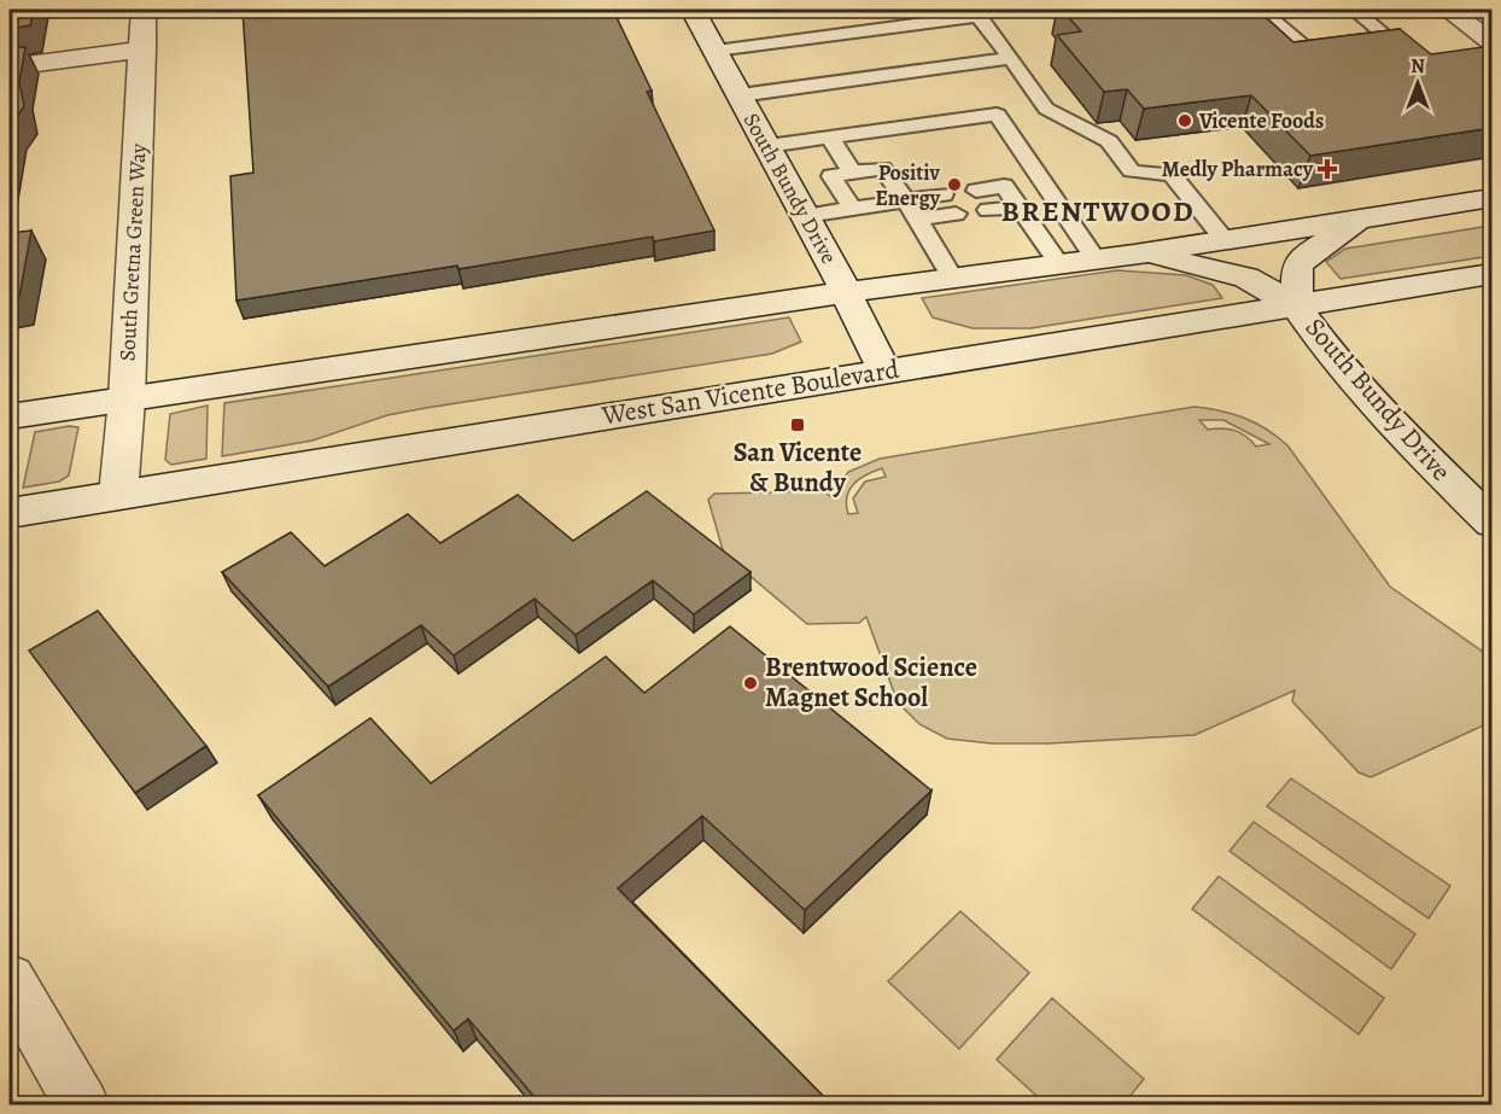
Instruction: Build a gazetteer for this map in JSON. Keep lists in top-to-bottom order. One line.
{"streets":{"main road":["South Bundy Drive","South Gretna Green Way","West San Vicente Boulevard"]},"crossings":[["South Bundy Drive","West San Vicente Boulevard"],["South Gretna Green Way","West San Vicente Boulevard"]],"districts":["BRENTWOOD"],"places":{"other":["Vicente Foods","Positiv Energy","Brentwood Science Magnet School"],"health":["Medly Pharmacy"],"transit":["San Vicente & Bundy"]},"north":"top"}
